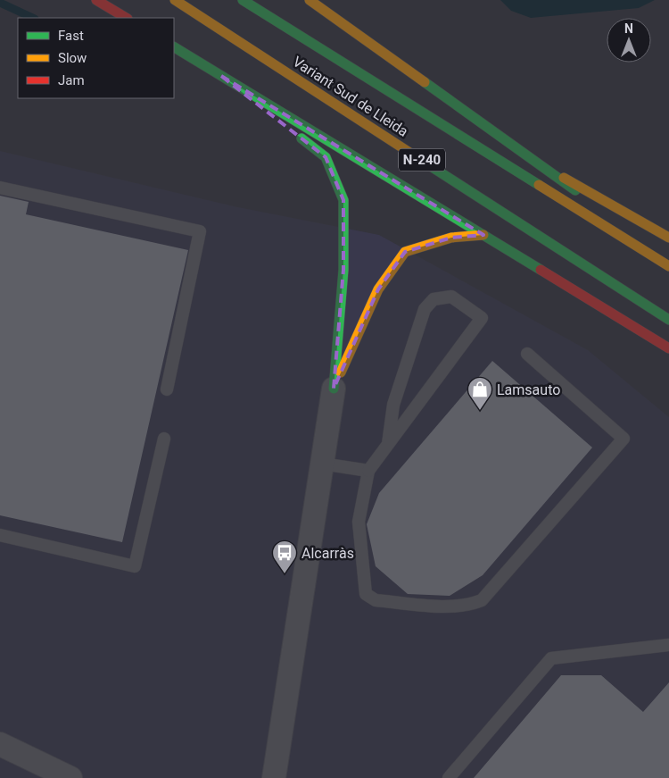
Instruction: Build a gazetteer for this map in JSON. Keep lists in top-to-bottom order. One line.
{"streets":{"highway":["Variant Sud de Lleida","N-240"]},"places":{"shop":["Lamsauto"],"bus stop":["Alcarràs"]},"legend":["Fast","Slow","Jam"],"north":"top"}
